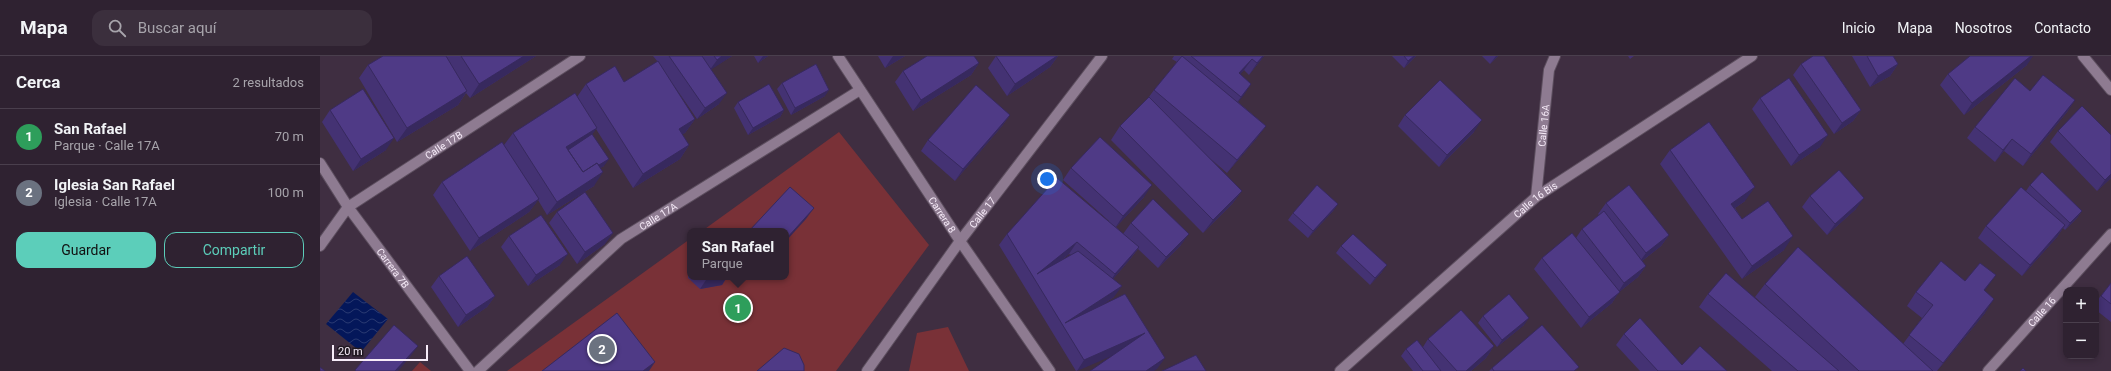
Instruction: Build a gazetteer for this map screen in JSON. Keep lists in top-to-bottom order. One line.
{"streets":{"street":["Calle 16A","Calle 17B","Calle 16 Bis","Calle 17","Carrera 8","Calle 17A","Carrera 7B","Calle 16"]},"crossings":[["Calle 16A","Calle 16 Bis"],["Calle 17B","Carrera 7B"],["Calle 17","Carrera 8"],["Carrera 8","Calle 17A"]],"scale_bar":"20 m","page":{"header":"Mapa","search":"Buscar aquí","nav":["Inicio","Mapa","Nosotros","Contacto"],"heading":["Cerca","2 resultados"],"list":[{"mark":"1","name":"San Rafael","note":"Parque · Calle 17A","value":"70 m"},{"mark":"2","name":"Iglesia San Rafael","note":"Iglesia · Calle 17A","value":"100 m"}],"buttons":["Guardar","Compartir"],"popup":["San Rafael","Parque"],"map_buttons":["+","−"],"pins":["1","2"],"scale":"20 m"}}
